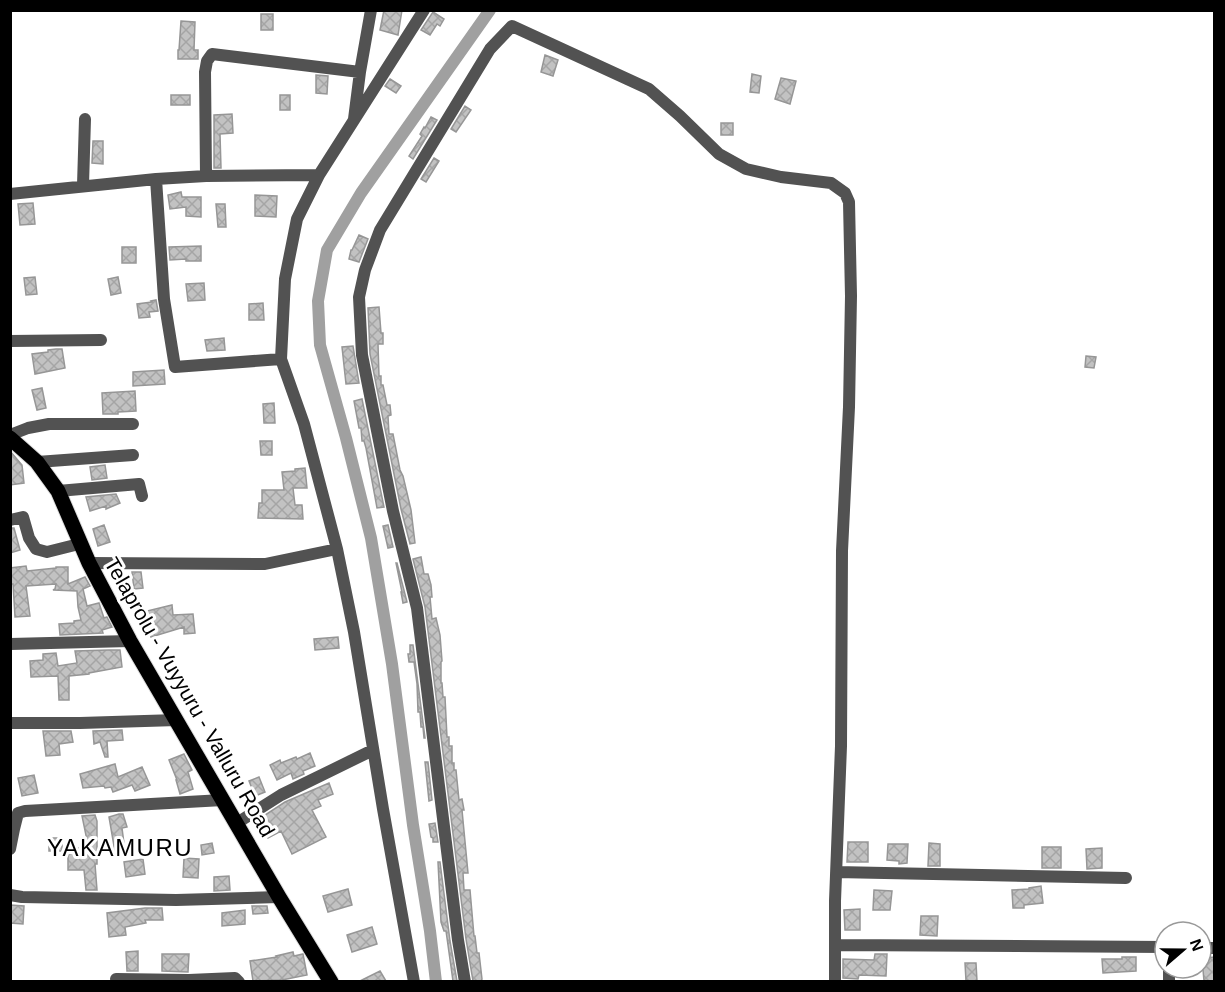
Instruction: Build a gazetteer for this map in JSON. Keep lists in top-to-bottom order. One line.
{"streets":{"main road":["Telaprolu - Vuyyuru - Valluru Road"]},"districts":["YAKAMURU"],"north":"right"}
